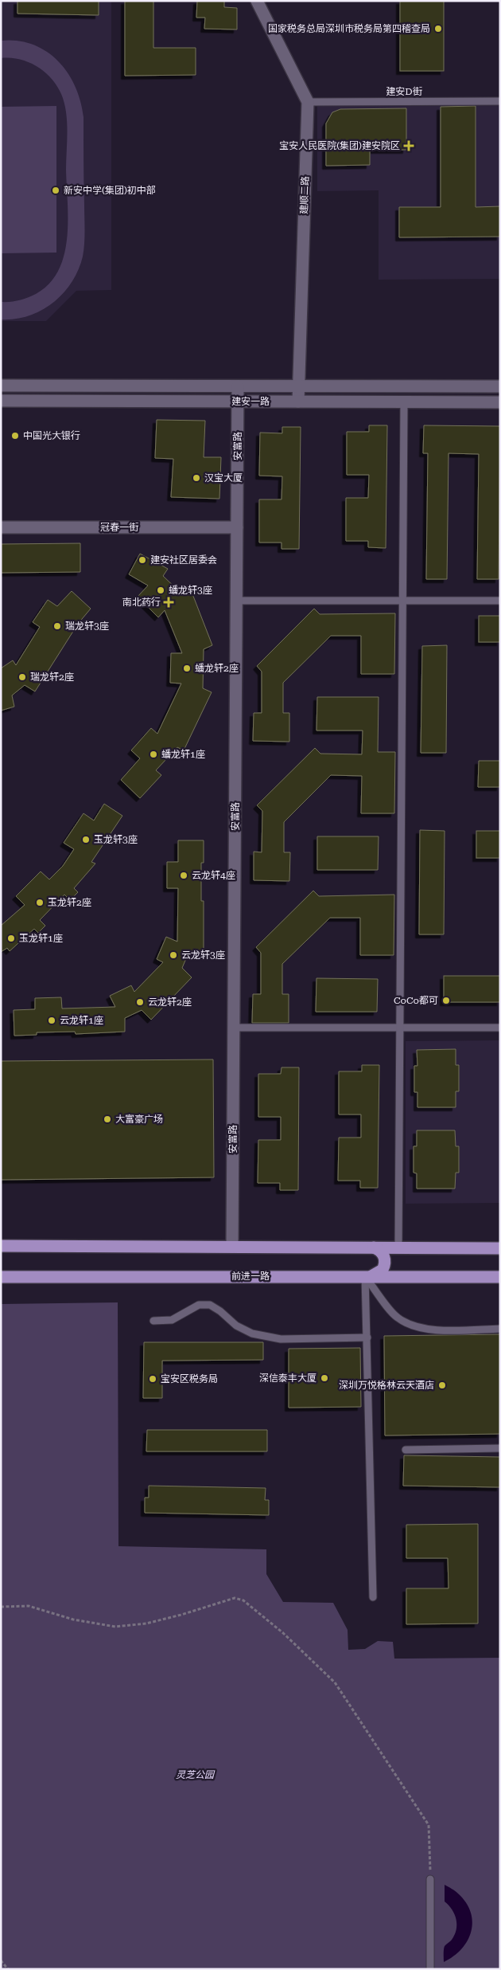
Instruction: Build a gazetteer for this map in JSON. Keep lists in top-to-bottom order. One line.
{"streets":{"main road":["前进一路"],"street":["建顺二路","建安一路","安富路","冠春一街"],"lane":["建安D街"]},"crossings":[["建安D街","建顺二路"],["建顺二路","建安一路"],["建安一路","安富路"],["安富路","冠春一街"]],"parks":["灵芝公园"],"places":{"other":["国家税务总局深圳市税务局第四稽查局","新安中学(集团)初中部","中国光大银行","汉宝大厦","建安社区居委会","蟠龙轩3座","瑞龙轩3座","蟠龙轩2座","瑞龙轩2座","蟠龙轩1座","玉龙轩3座","云龙轩4座","玉龙轩2座","玉龙轩1座","云龙轩3座","CoCo都可","云龙轩2座","云龙轩1座","大富豪广场","深信泰丰大厦","宝安区税务局","深圳万悦格林云天酒店"],"health":["宝安人民医院(集团)建安院区","南北药行"]}}
